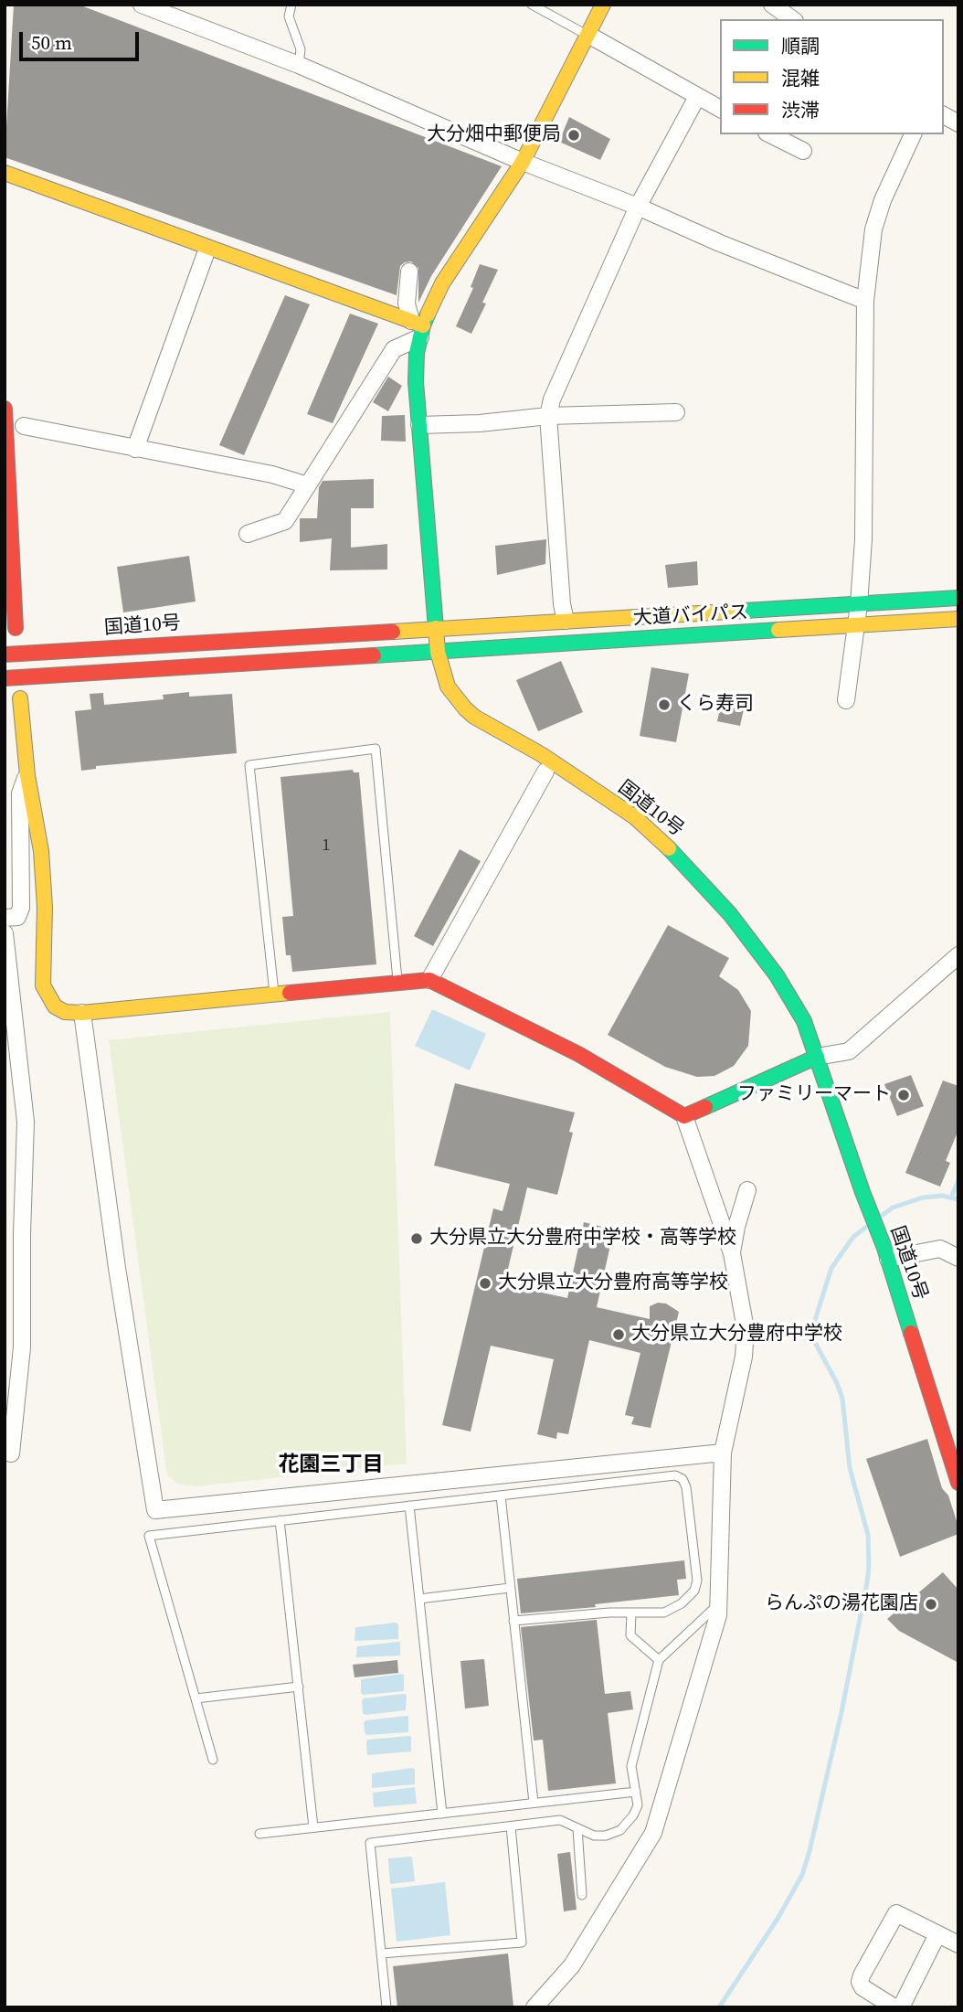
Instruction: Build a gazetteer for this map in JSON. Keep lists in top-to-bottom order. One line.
{"streets":{"main road":["大道バイパス","国道10号"]},"crossings":[["大道バイパス","国道10号"]],"districts":["花園三丁目"],"places":["大分畑中郵便局","くら寿司","ファミリーマート","大分県立大分豊府中学校・高等学校","大分県立大分豊府高等学校","大分県立大分豊府中学校","らんぷの湯花園店"],"house_numbers":["1"],"legend":["順調","混雑","渋滞"],"scale_bar":"50 m"}
